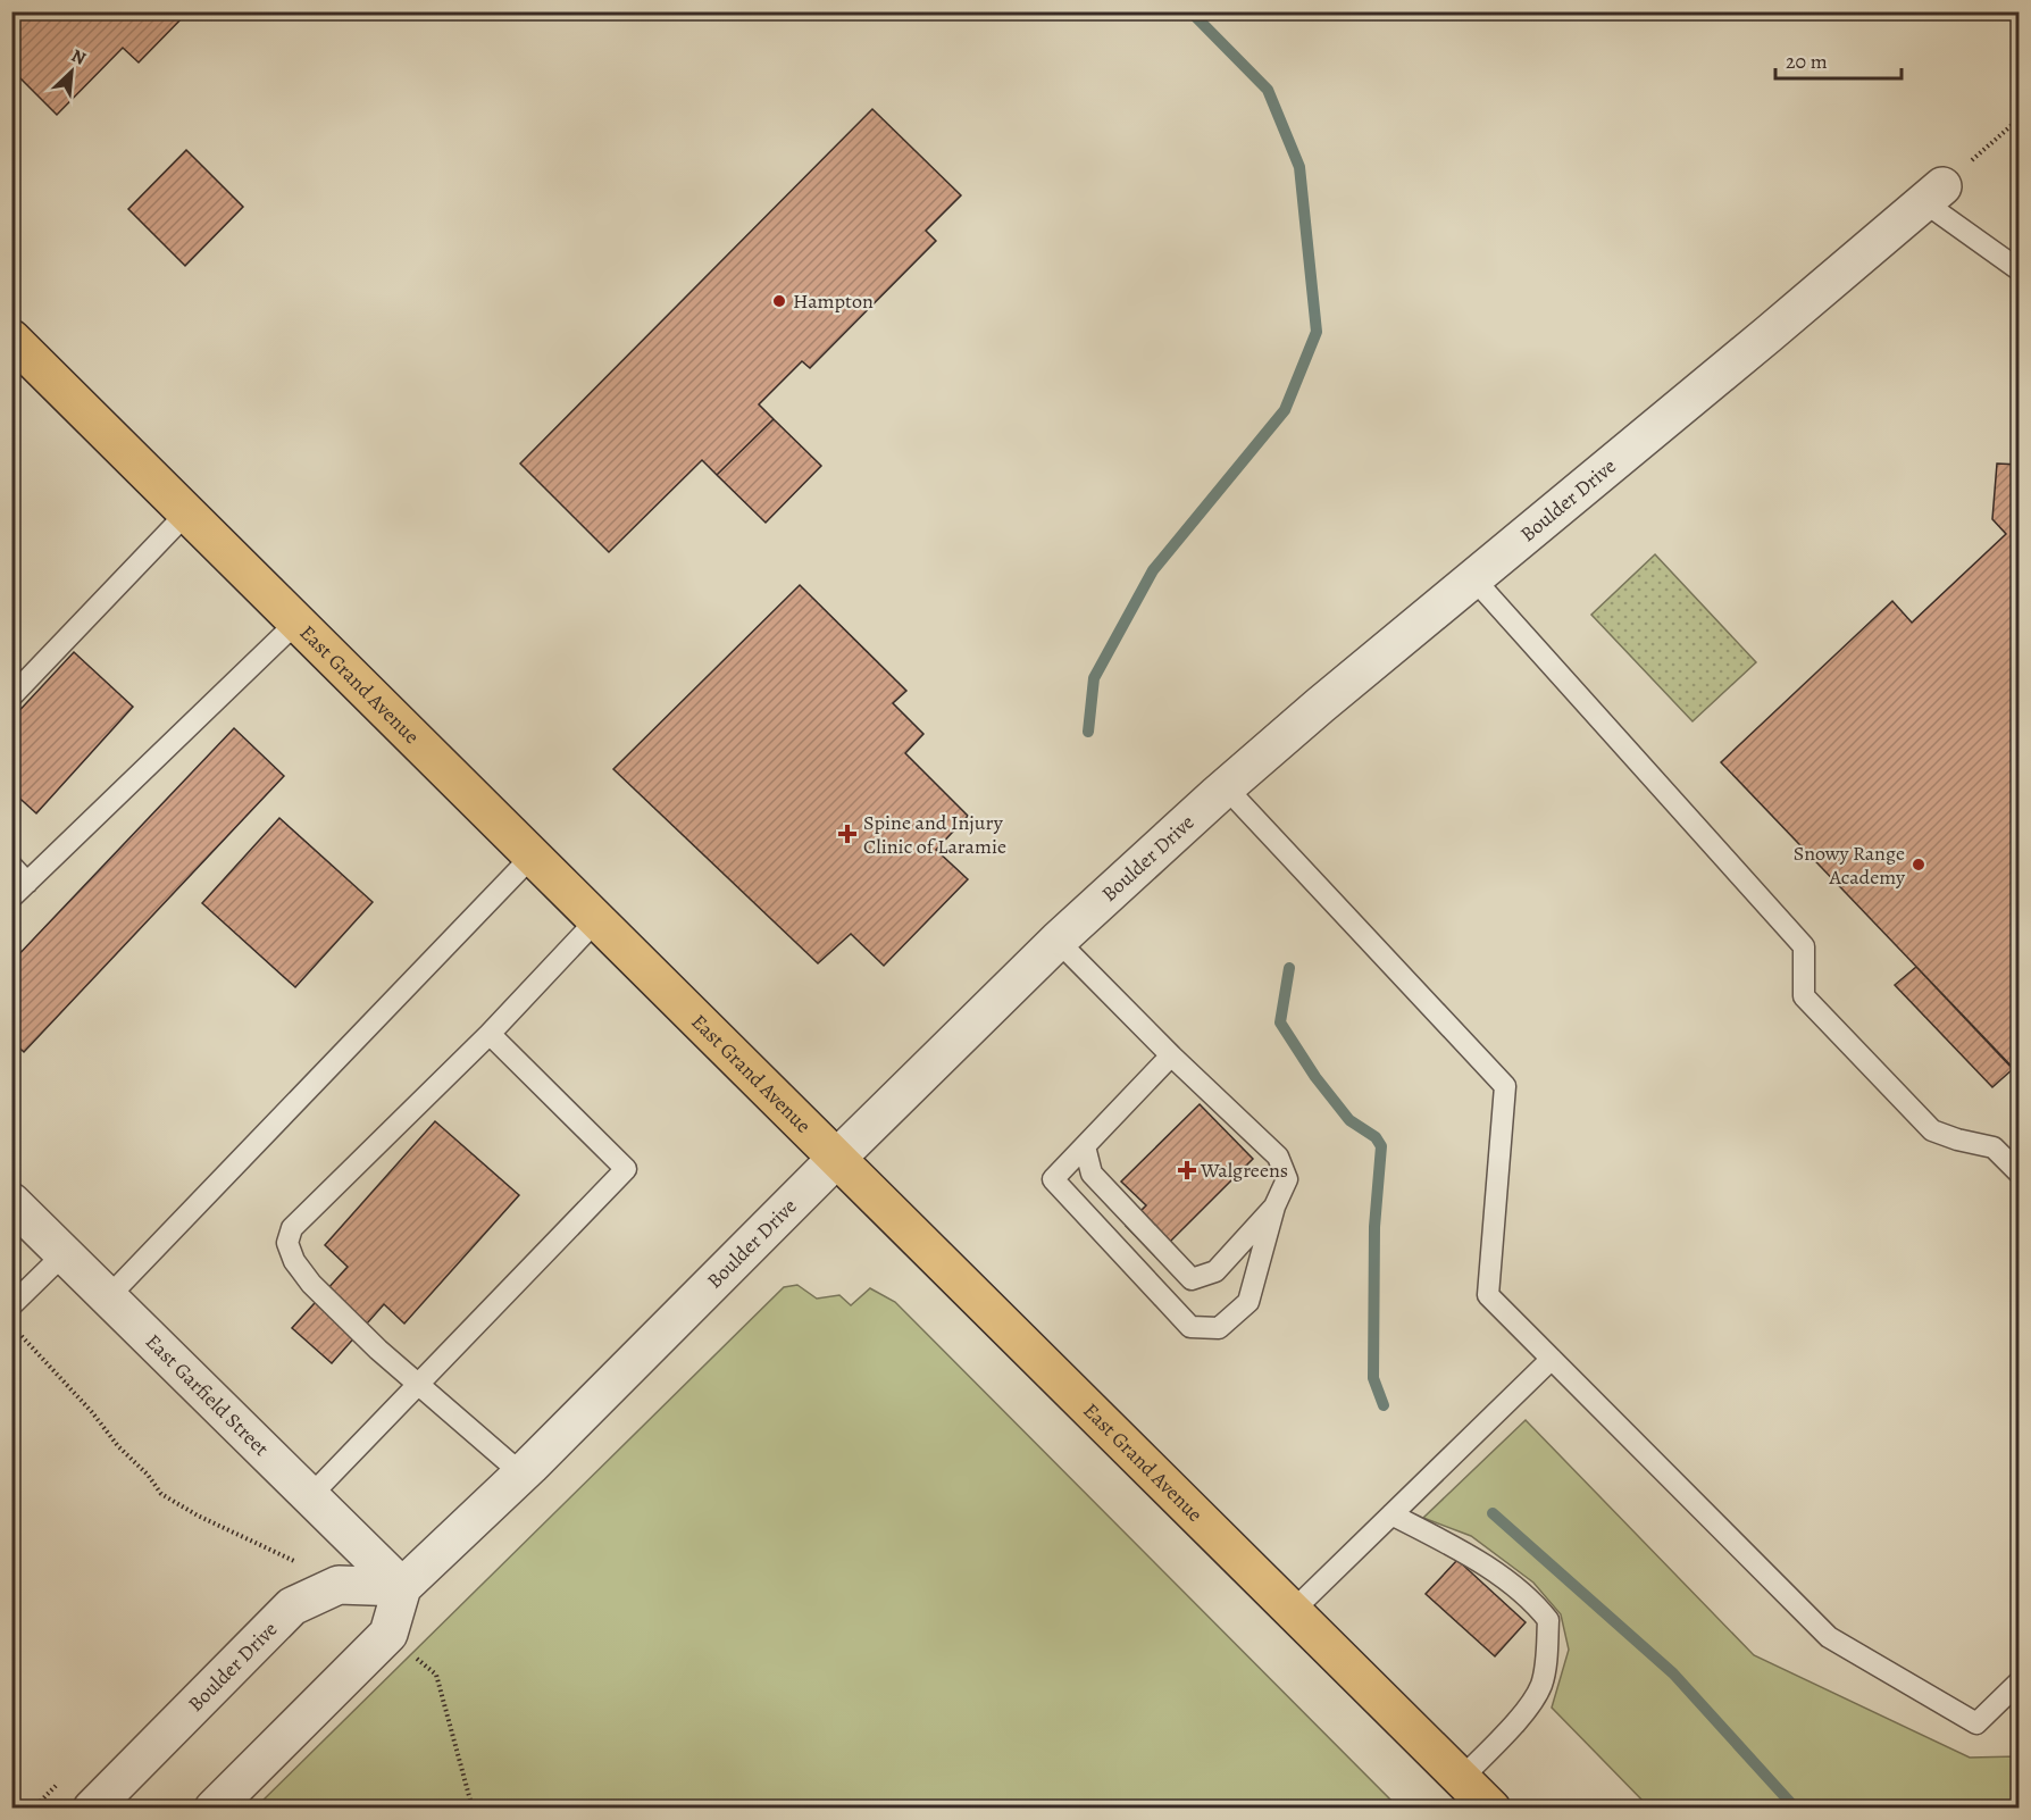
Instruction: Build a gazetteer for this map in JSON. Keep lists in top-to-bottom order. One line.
{"streets":{"main road":["East Grand Avenue"],"street":["Boulder Drive","East Garfield Street"]},"crossings":[["Boulder Drive","East Grand Avenue"],["Boulder Drive","East Garfield Street"]],"places":{"other":["Hampton","Snowy Range Academy"],"health":["Spine and Injury Clinic of Laramie","Walgreens"]},"scale_bar":"20 m","north":"top right"}
